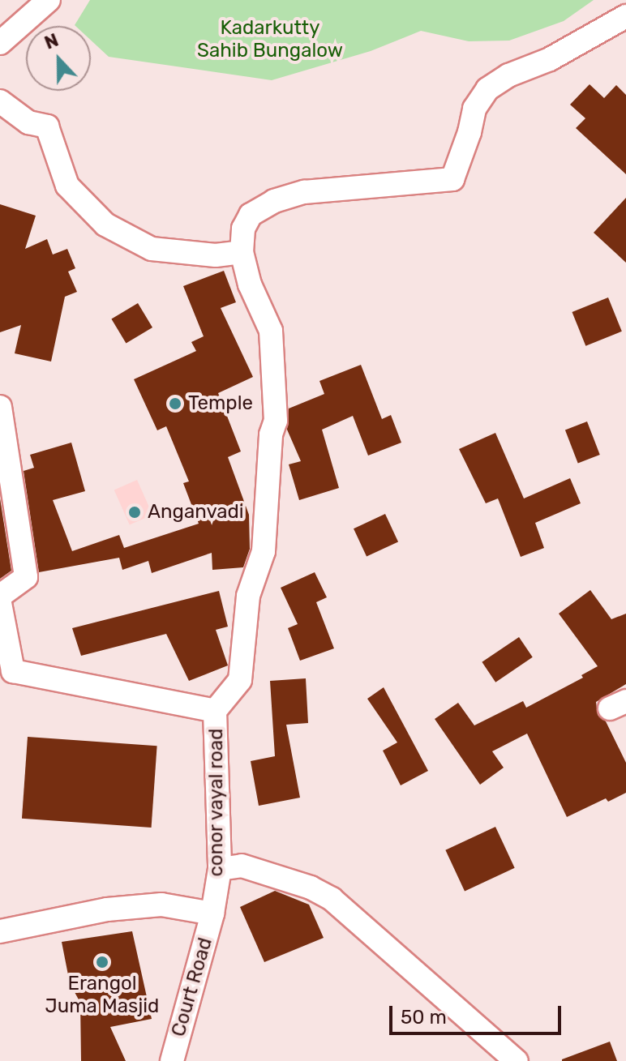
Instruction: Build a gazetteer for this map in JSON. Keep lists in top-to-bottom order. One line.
{"streets":{"street":["conor vayal road","Court Road"]},"crossings":[["conor vayal road","Court Road"]],"parks":["Kadarkutty Sahib Bungalow"],"places":["Temple","Anganvadi","Erangol Juma Masjid"],"scale_bar":"50 m","north":"top"}
